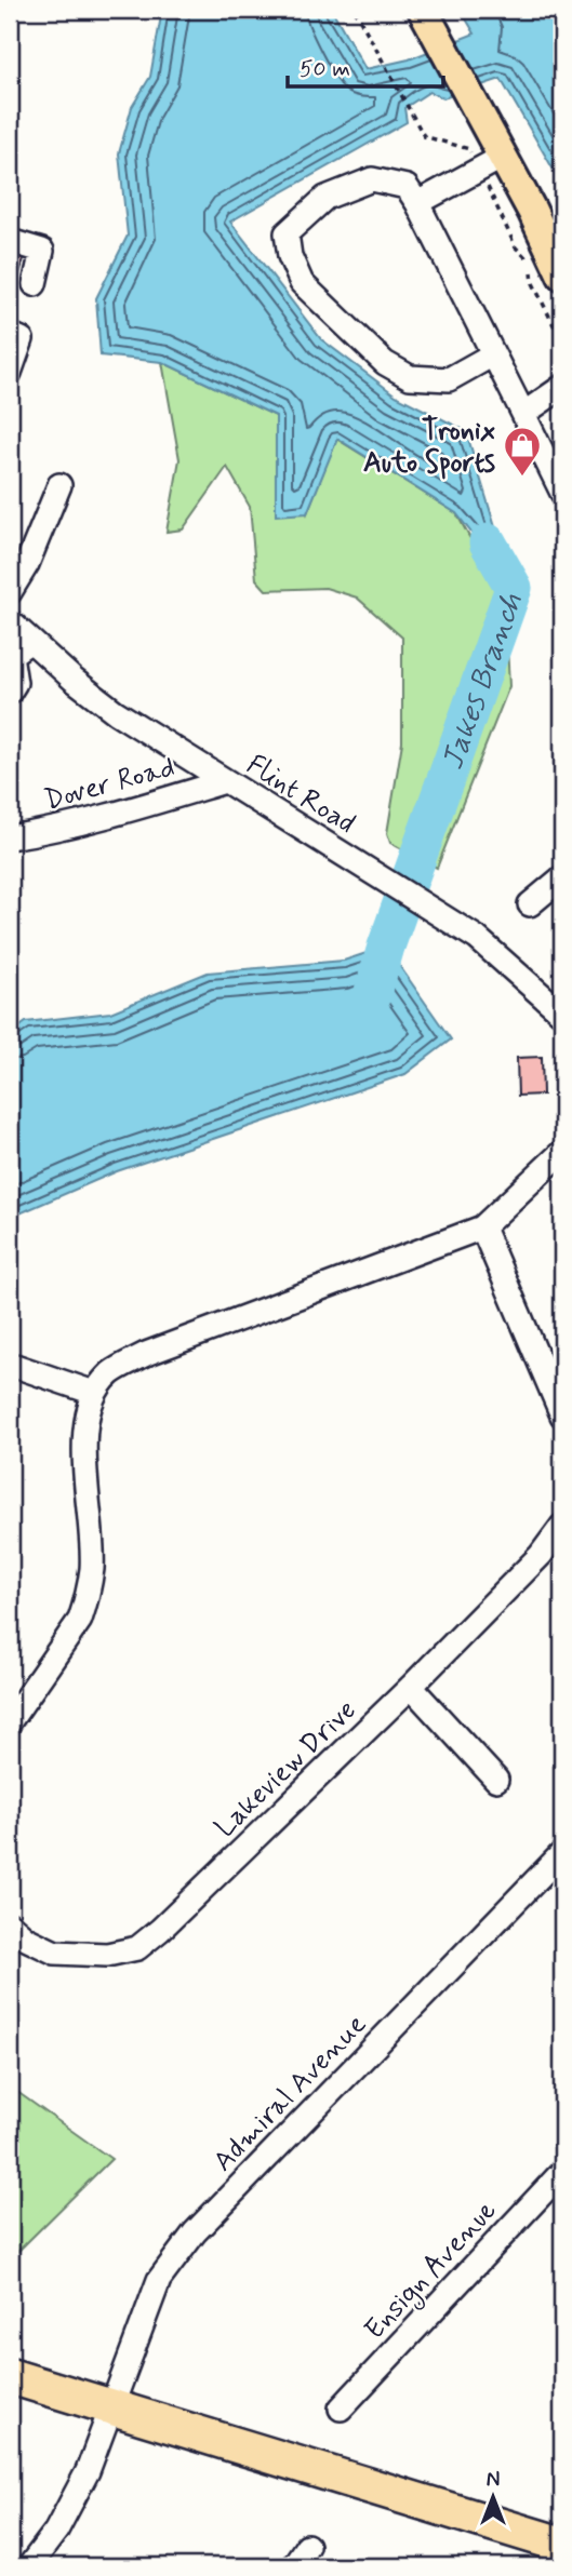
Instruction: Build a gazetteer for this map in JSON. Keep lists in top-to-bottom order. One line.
{"streets":{"street":["Dover Road","Flint Road","Lakeview Drive","Admiral Avenue","Ensign Avenue"]},"crossings":[["Dover Road","Flint Road"]],"water":["Jakes Branch"],"places":{"shop":["Tronix Auto Sports"]},"scale_bar":"50 m","north":"top"}
